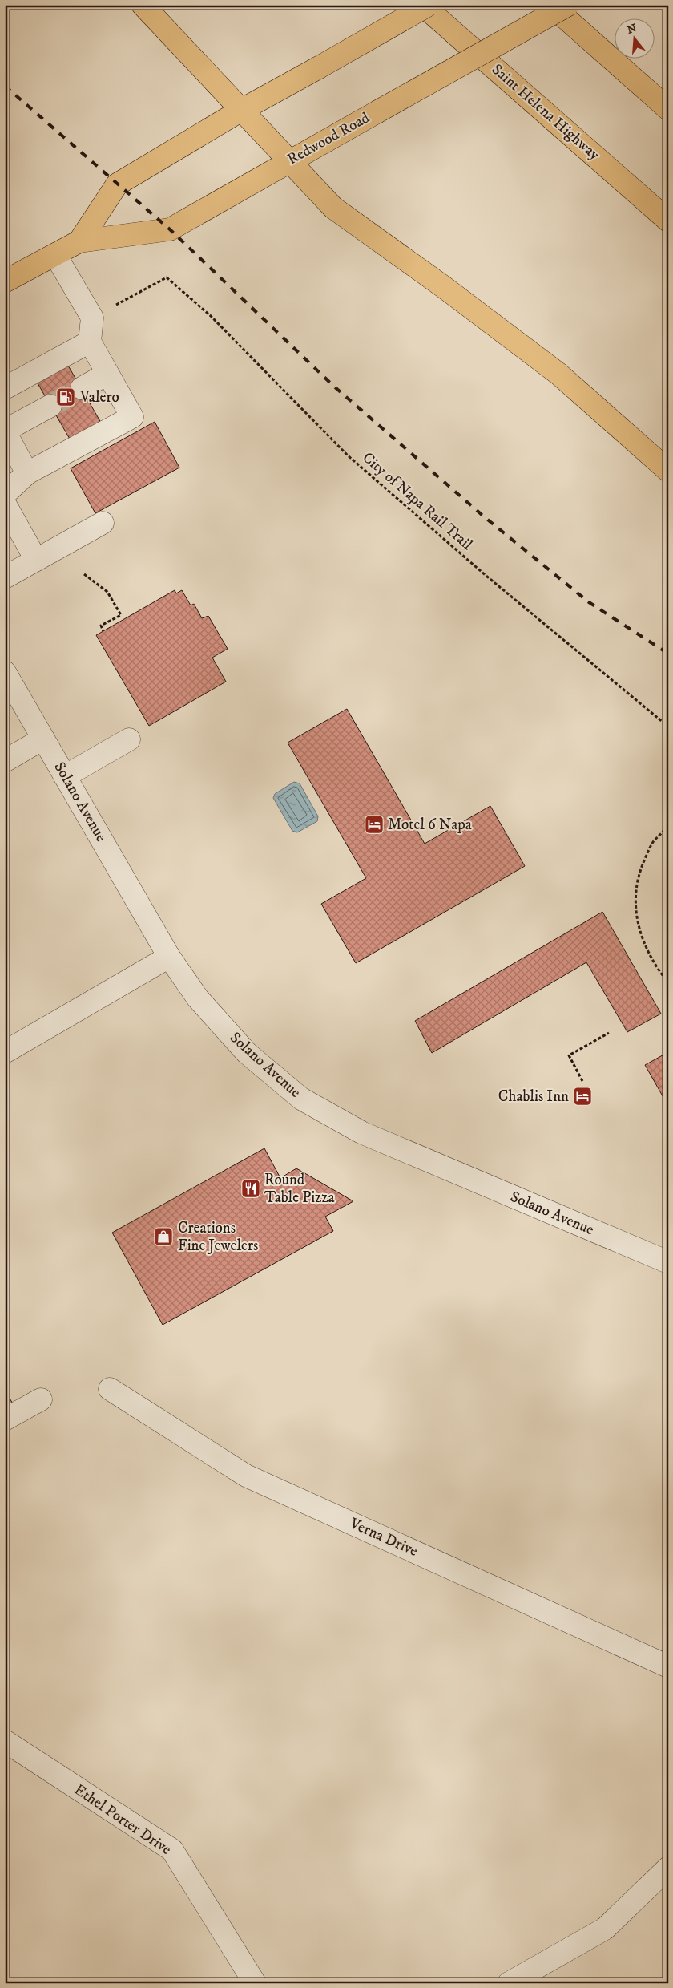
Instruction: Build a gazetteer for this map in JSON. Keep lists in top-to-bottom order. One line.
{"streets":{"main road":["Saint Helena Highway","Redwood Road"],"street":["Solano Avenue","Verna Drive","Ethel Porter Drive"],"path":["City of Napa Rail Trail"]},"places":{"fuel station":["Valero"],"hotel":["Motel 6 Napa","Chablis Inn"],"restaurant":["Round Table Pizza"],"shop":["Creations Fine Jewelers"]},"north":"top"}
